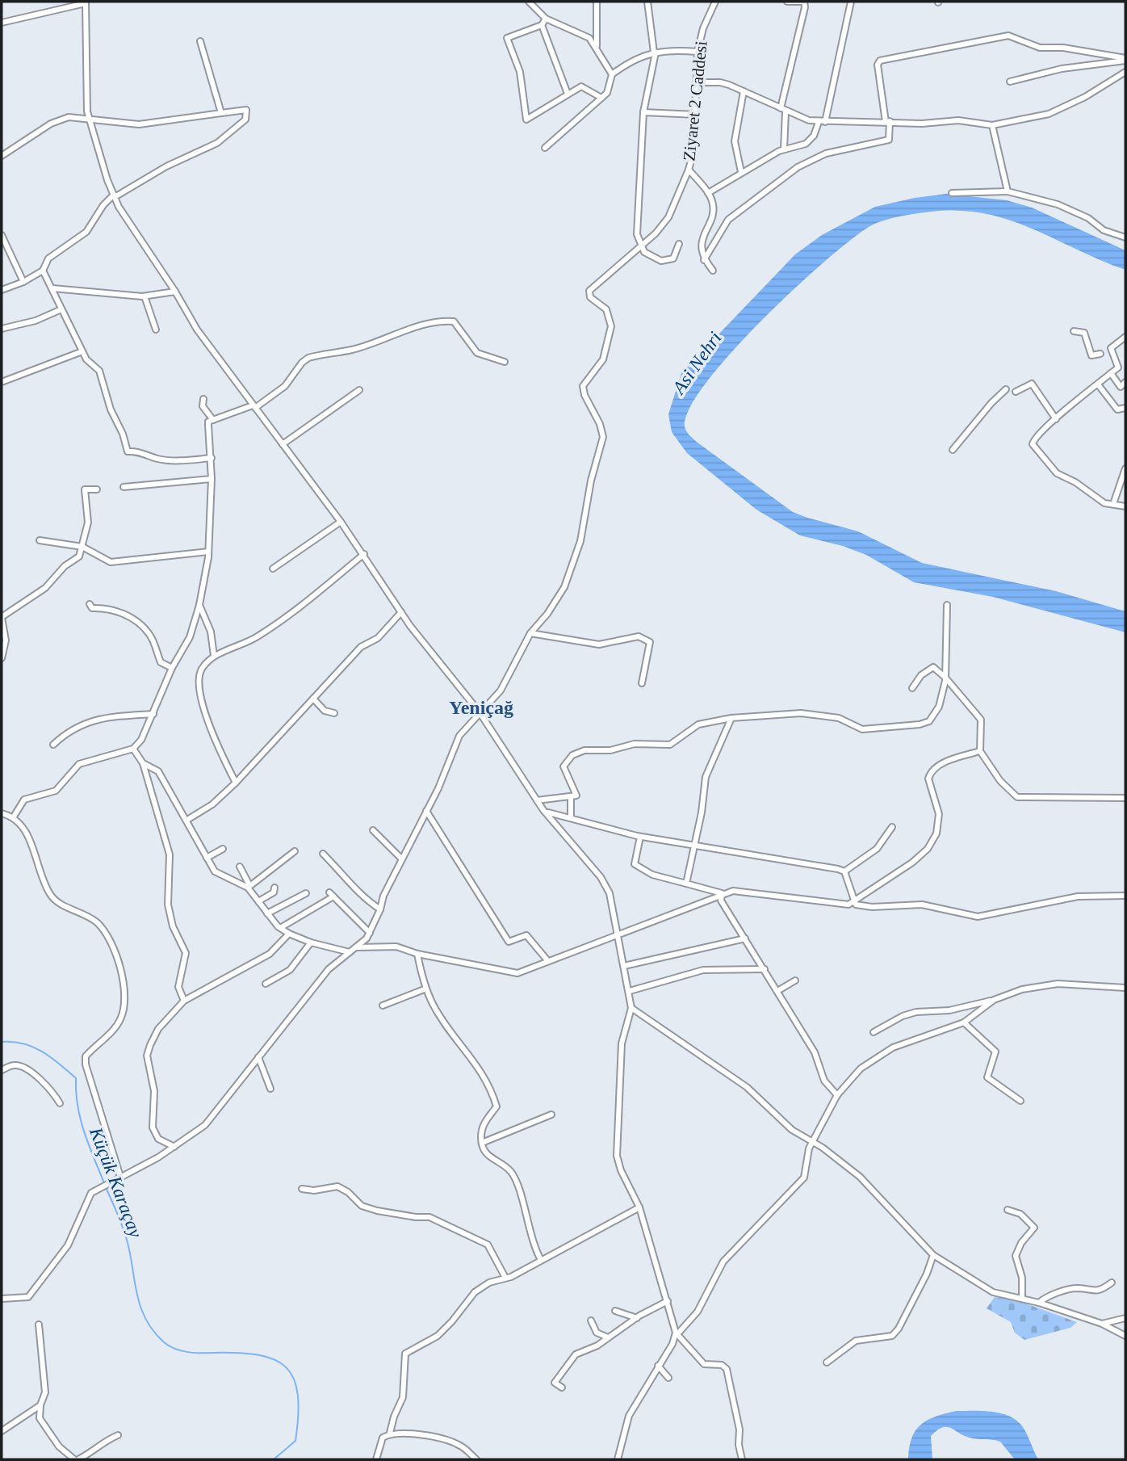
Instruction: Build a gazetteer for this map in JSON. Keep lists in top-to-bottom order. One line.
{"streets":{"street":["Ziyaret 2 Caddesi"]},"districts":["Yeniçağ"],"water":["Asi Nehri","Küçük Karaçay"]}
